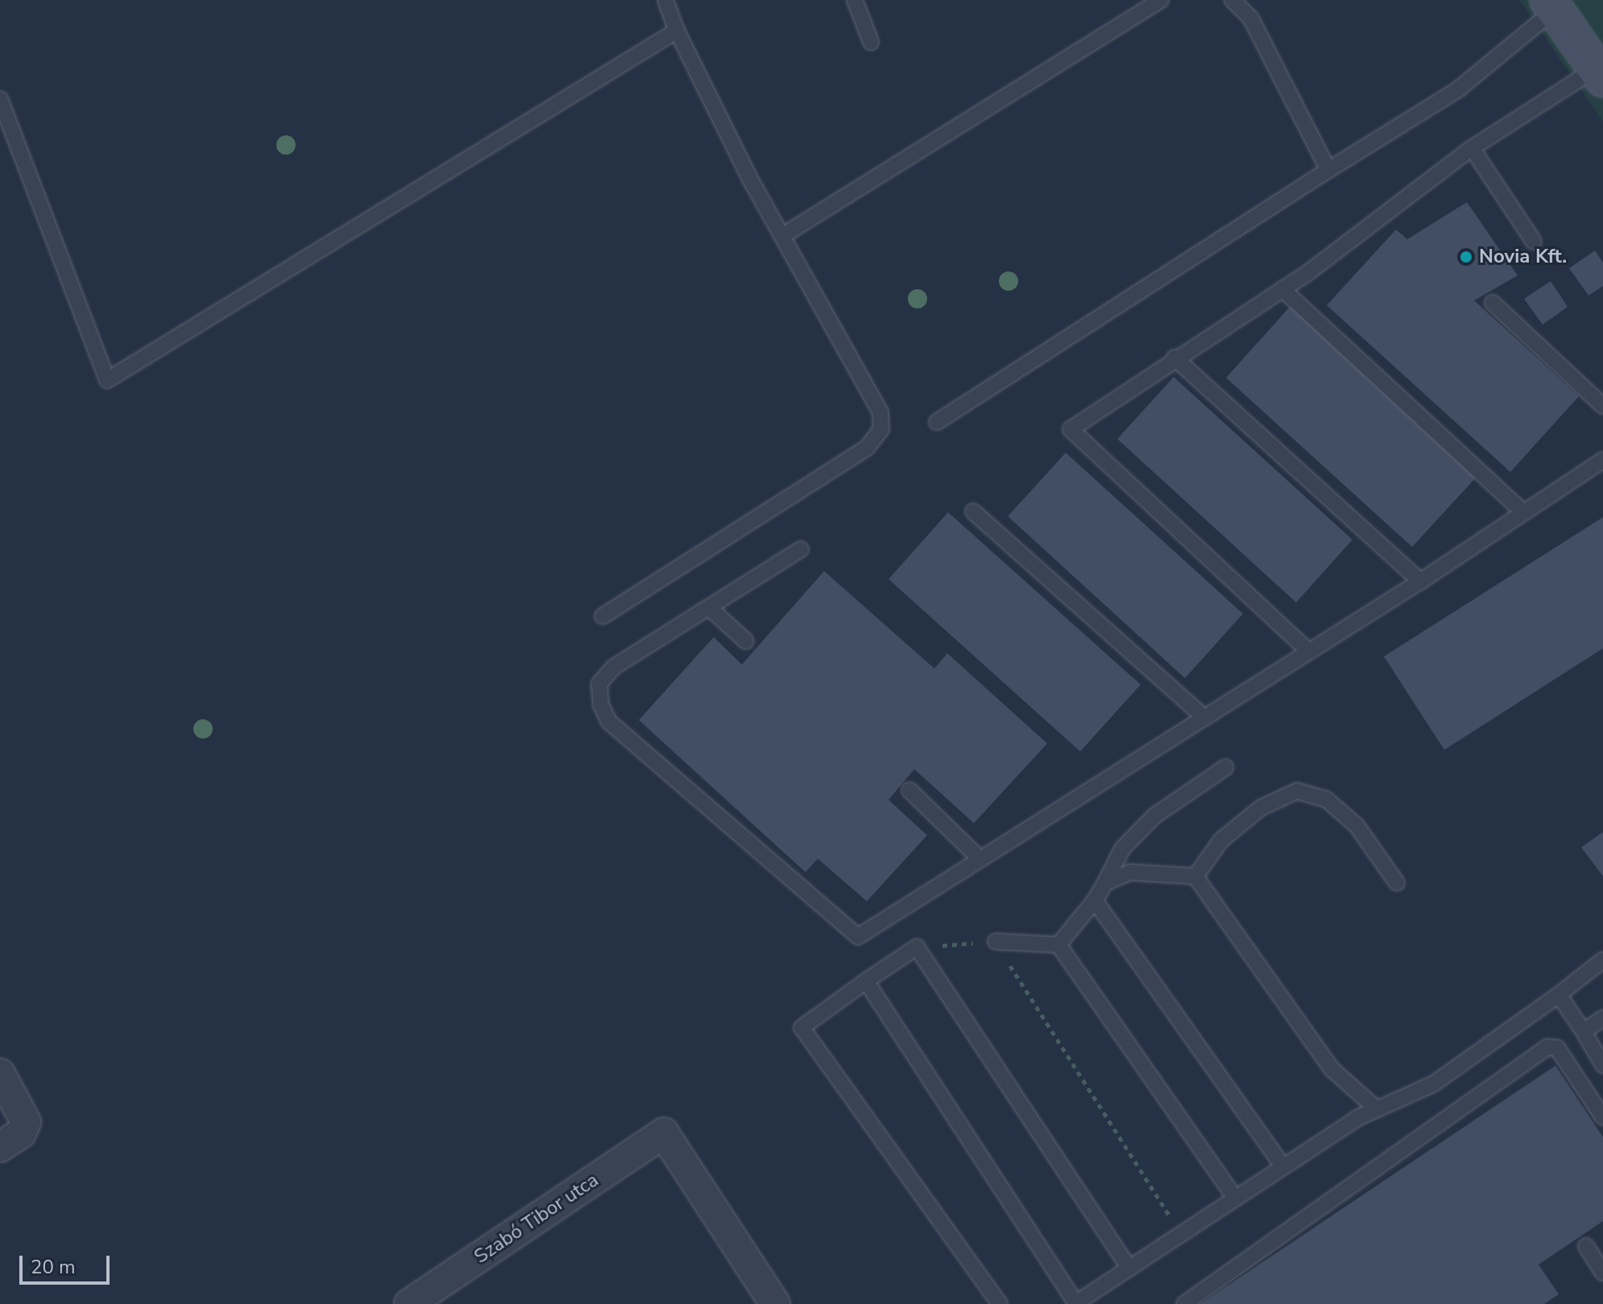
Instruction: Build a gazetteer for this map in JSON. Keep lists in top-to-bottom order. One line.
{"streets":{"street":["Szabó Tibor utca"]},"places":["Novia Kft."],"scale_bar":"20 m"}
